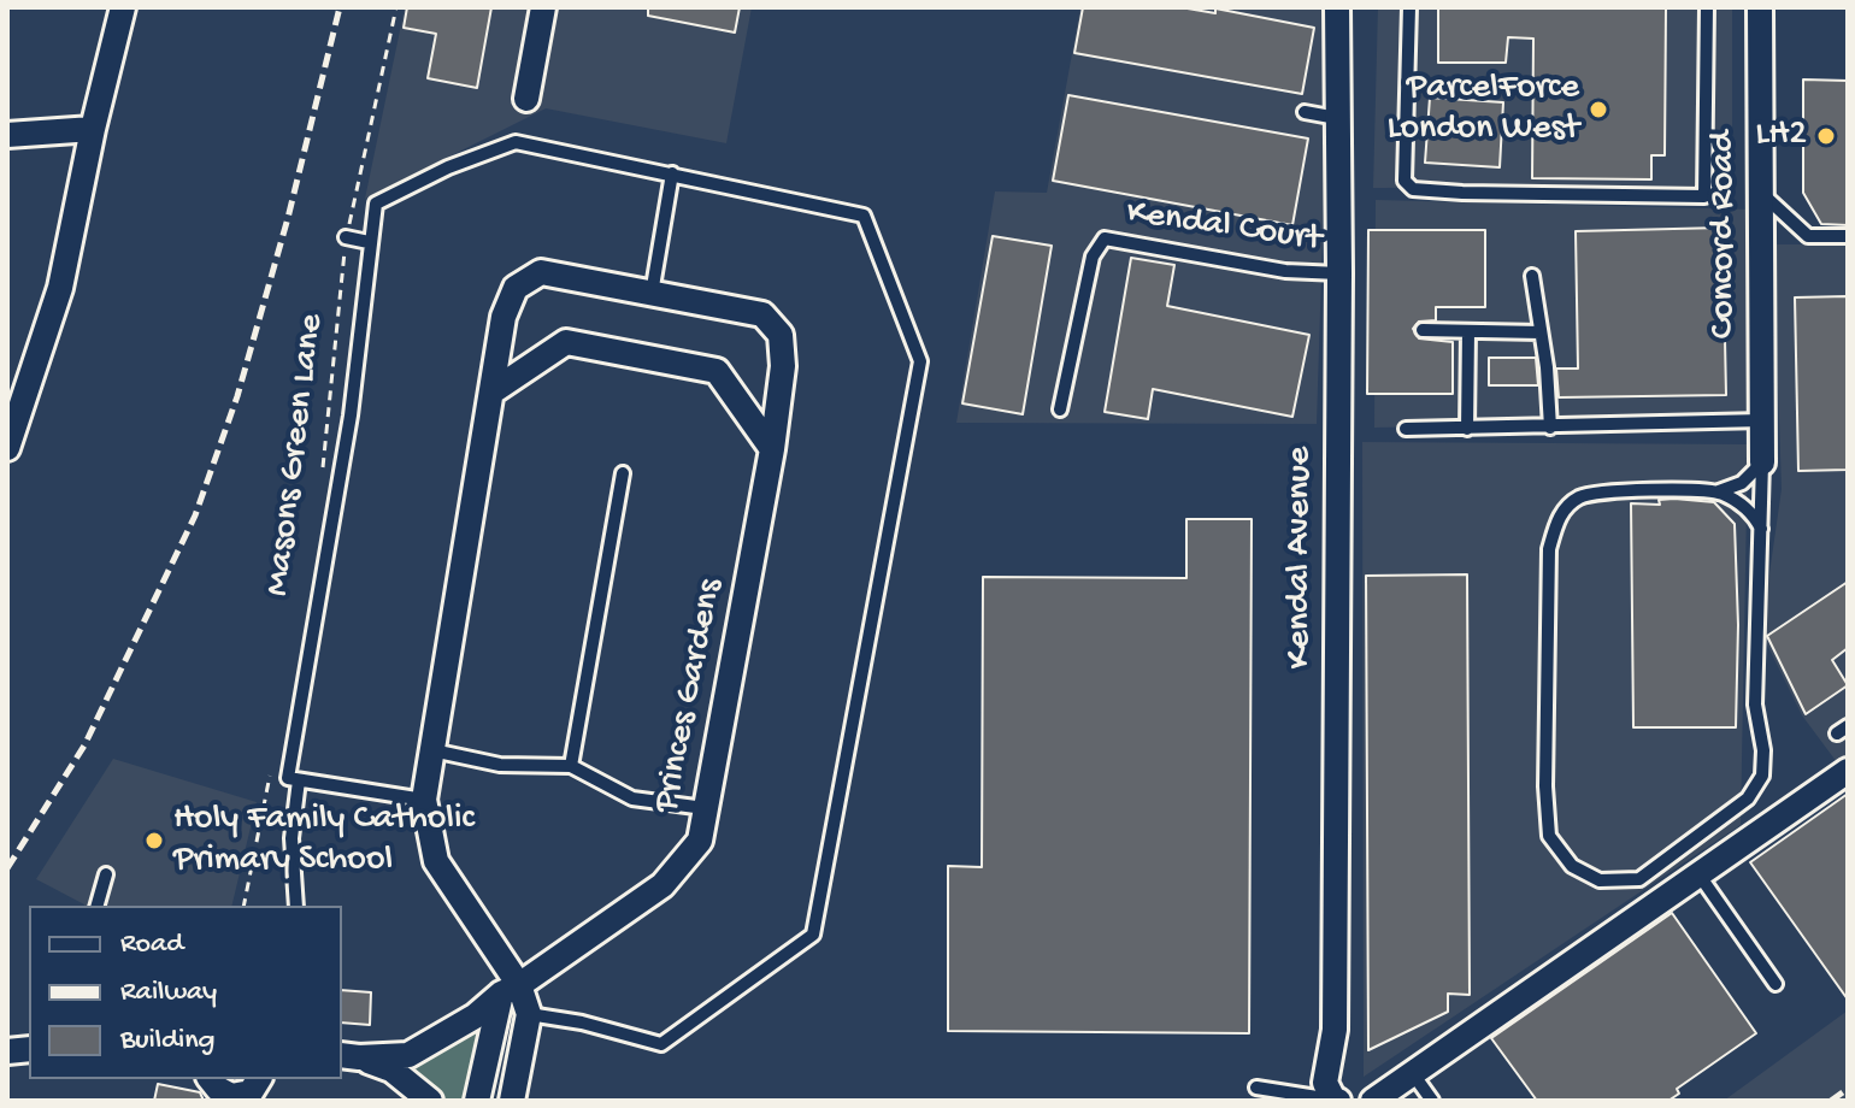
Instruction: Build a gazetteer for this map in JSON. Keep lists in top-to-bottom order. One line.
{"streets":{"street":["Concord Road","Kendal Avenue","Princes Gardens"],"lane":["Kendal Court"],"path":["Masons Green Lane"]},"crossings":[["Kendal Court","Kendal Avenue"]],"places":["ParcelForce London West","LH2","Holy Family Catholic Primary School"],"legend":["Road","Railway","Building"]}
